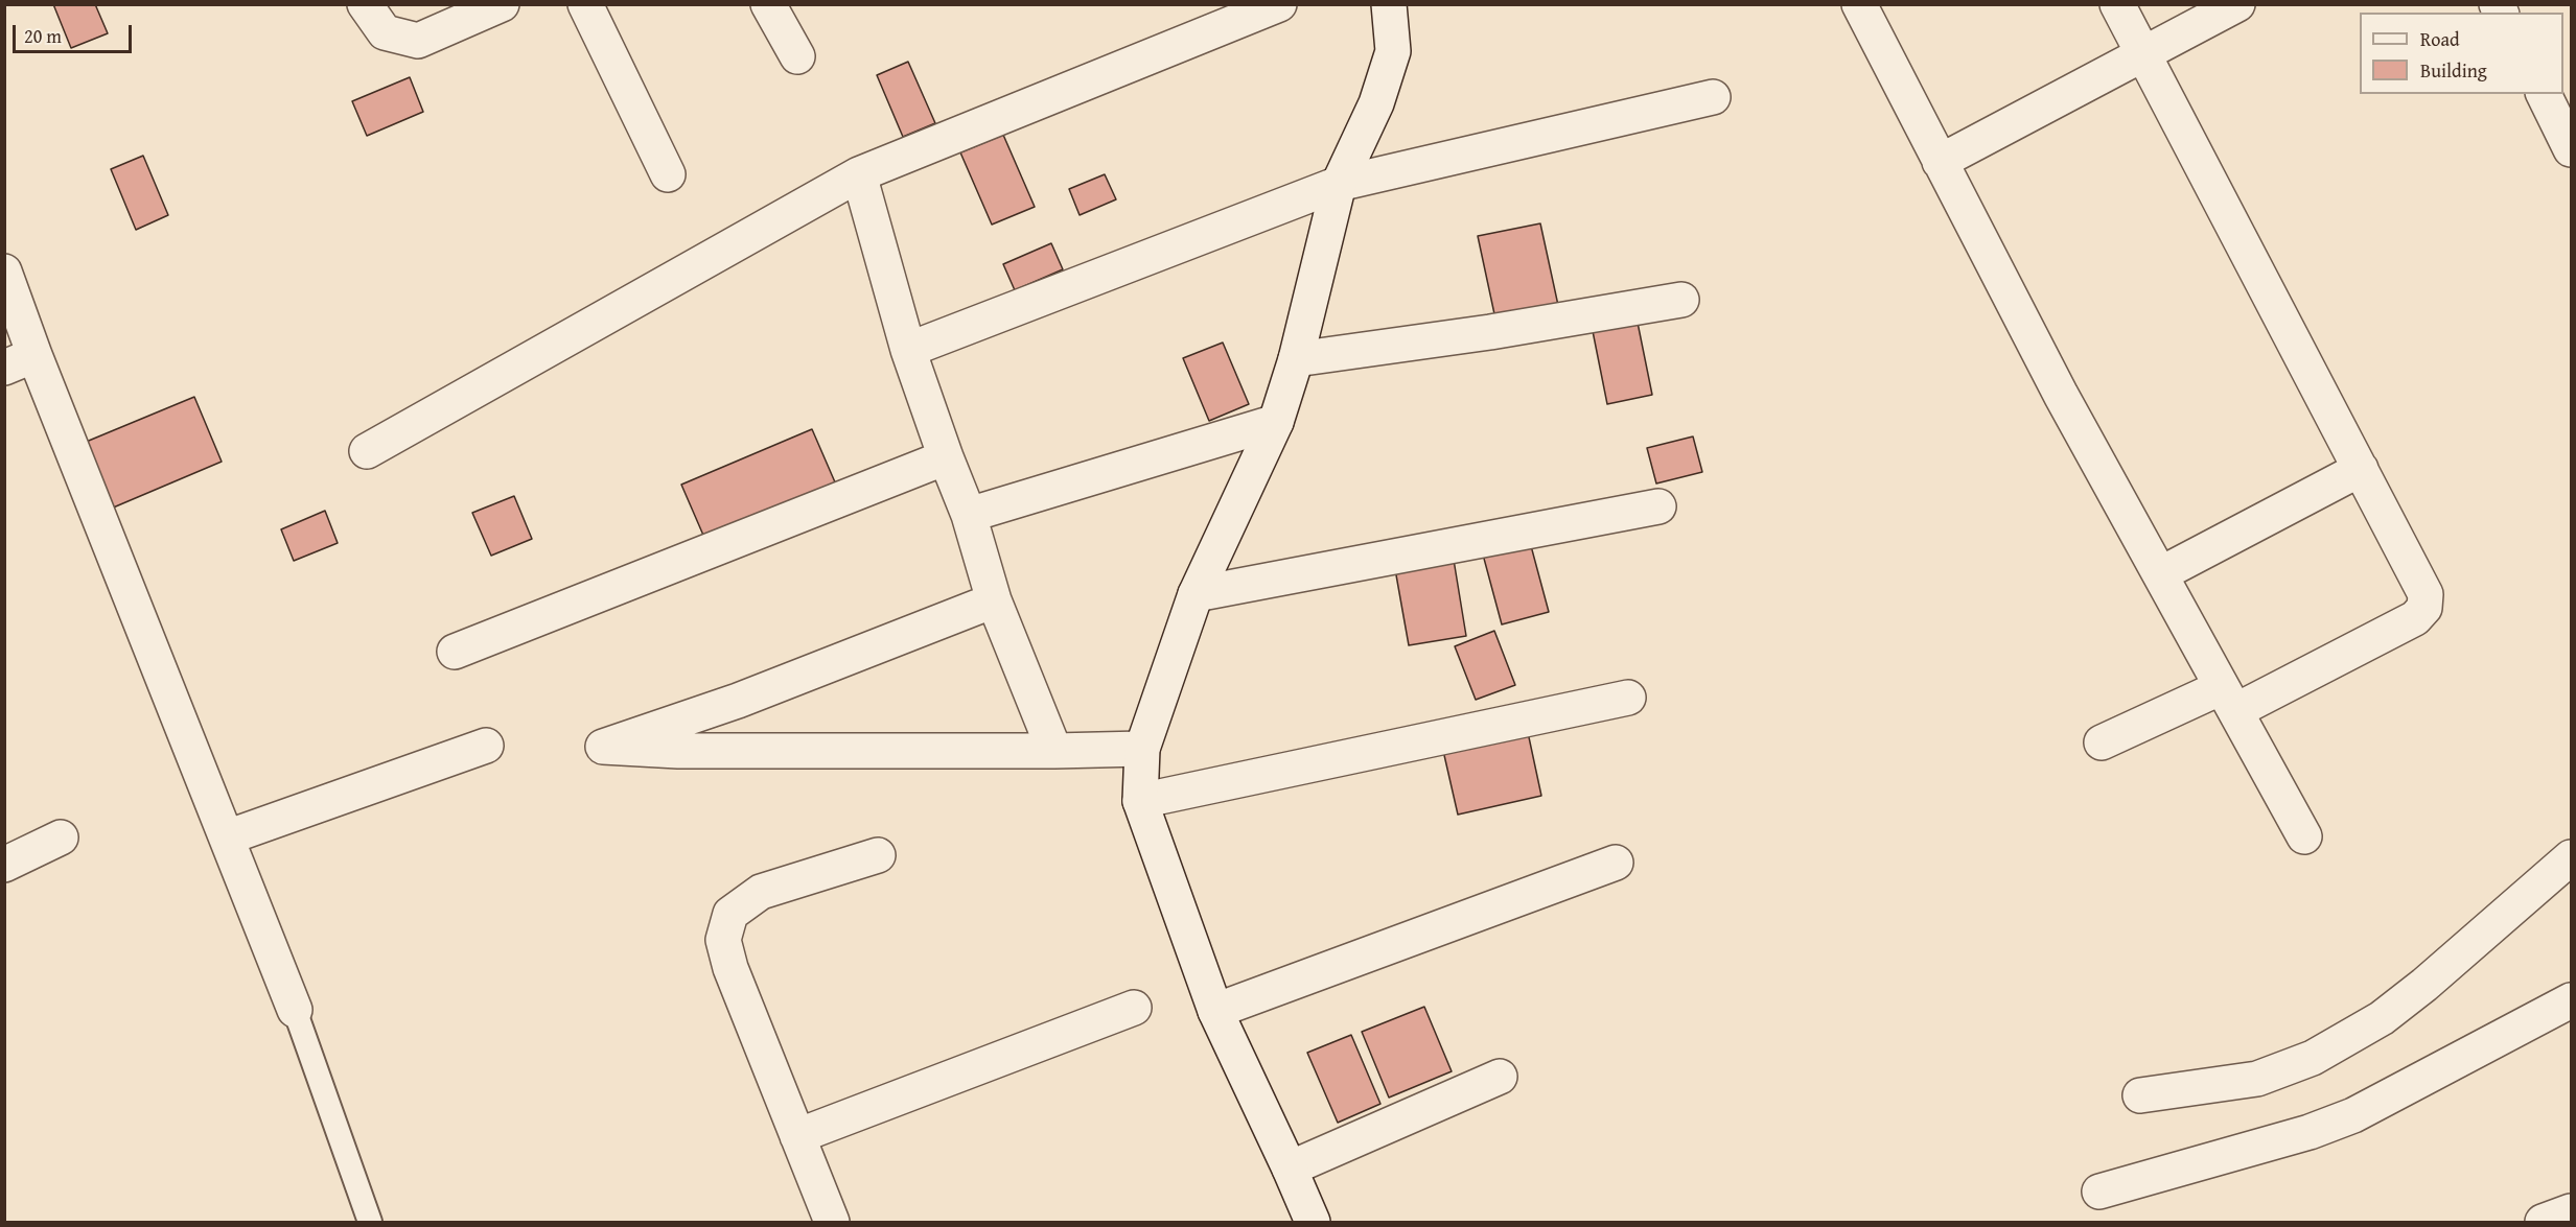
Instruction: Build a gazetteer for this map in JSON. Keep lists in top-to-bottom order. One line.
{"legend":["Road","Building"],"scale_bar":"20 m"}
